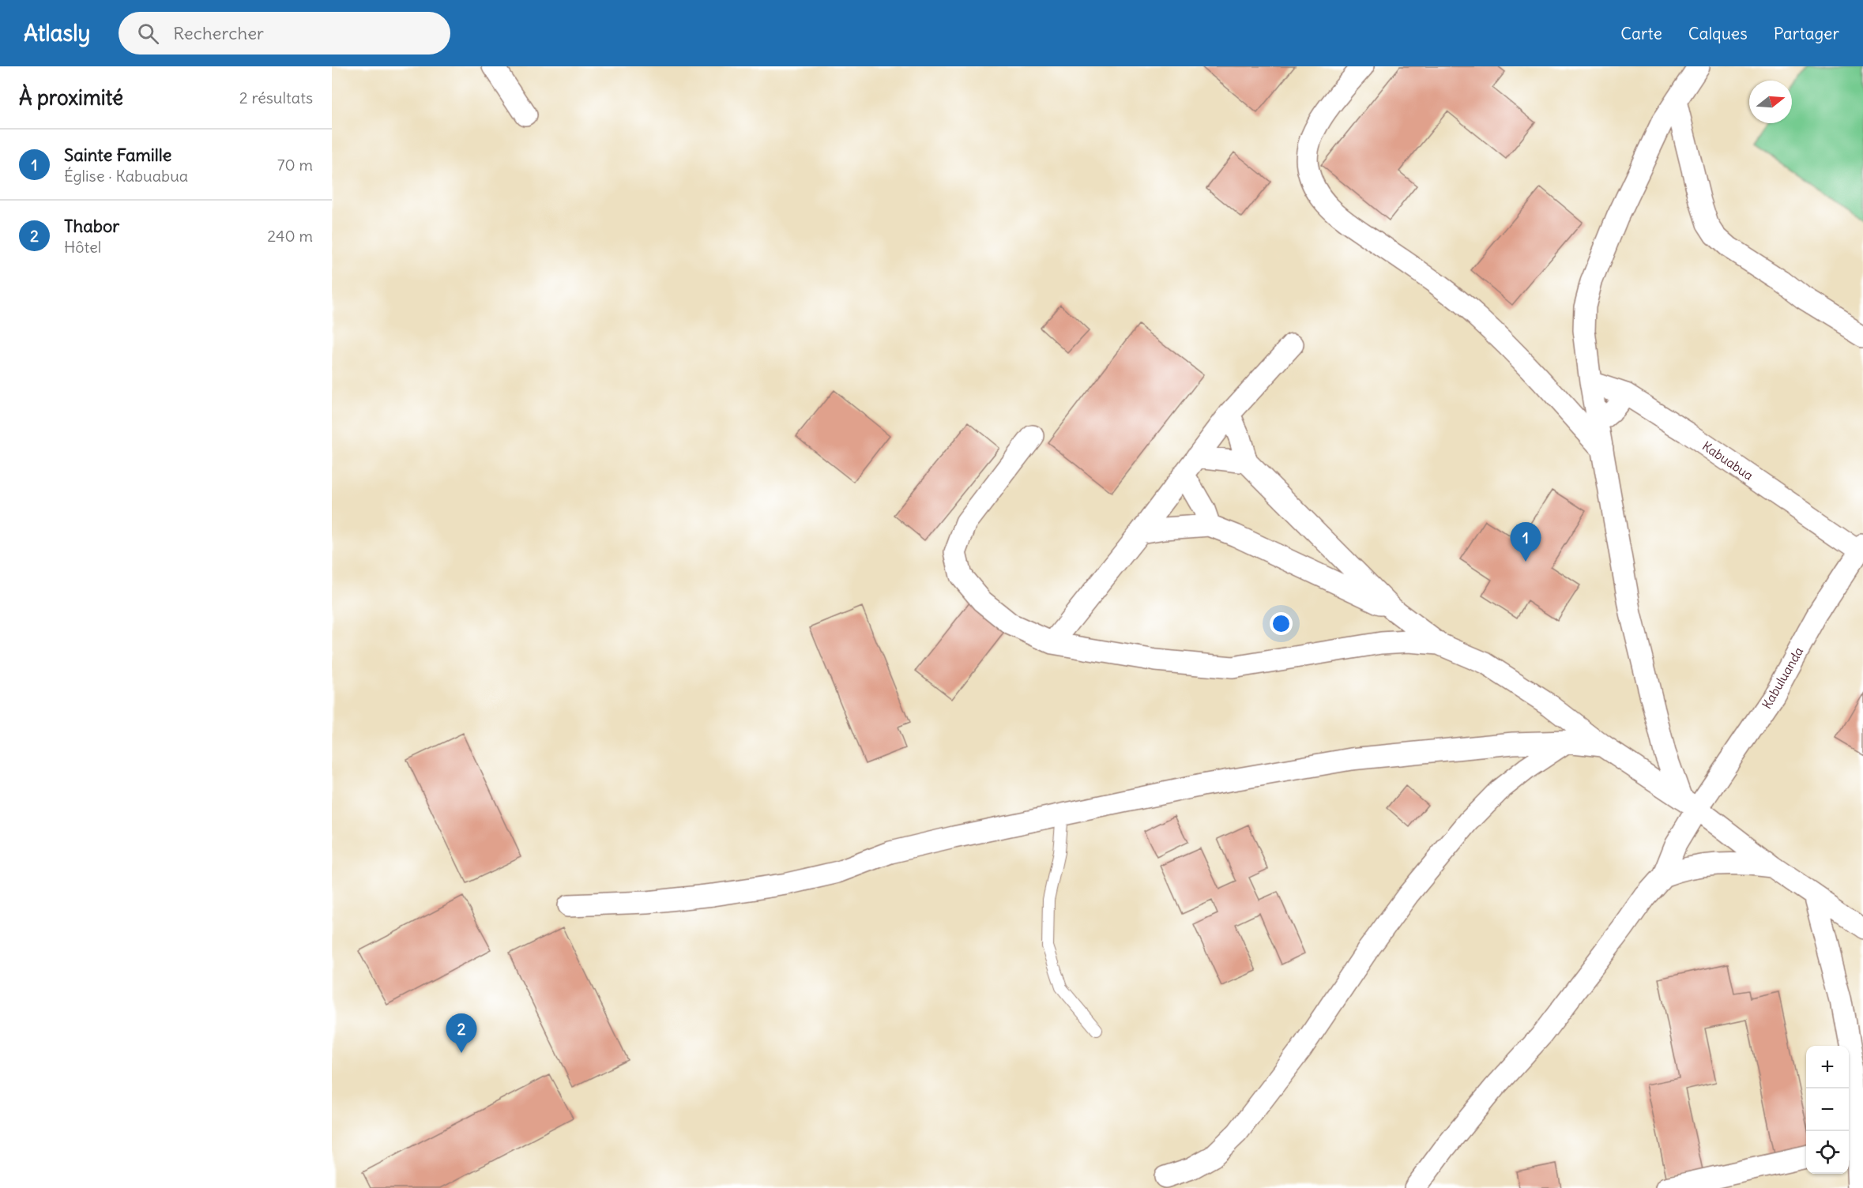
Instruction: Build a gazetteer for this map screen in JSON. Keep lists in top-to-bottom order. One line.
{"streets":{"street":["Kabuabua","Kabuluanda"]},"crossings":[["Kabuabua","Kabuluanda"]],"north":"right","page":{"header":"Atlasly","search":"Rechercher","nav":["Carte","Calques","Partager"],"heading":["À proximité","2 résultats"],"list":[{"mark":"1","name":"Sainte Famille","note":"Église · Kabuabua","value":"70 m"},{"mark":"2","name":"Thabor","note":"Hôtel","value":"240 m"}],"pins":["1","2"],"map_buttons":["+","−"]}}
